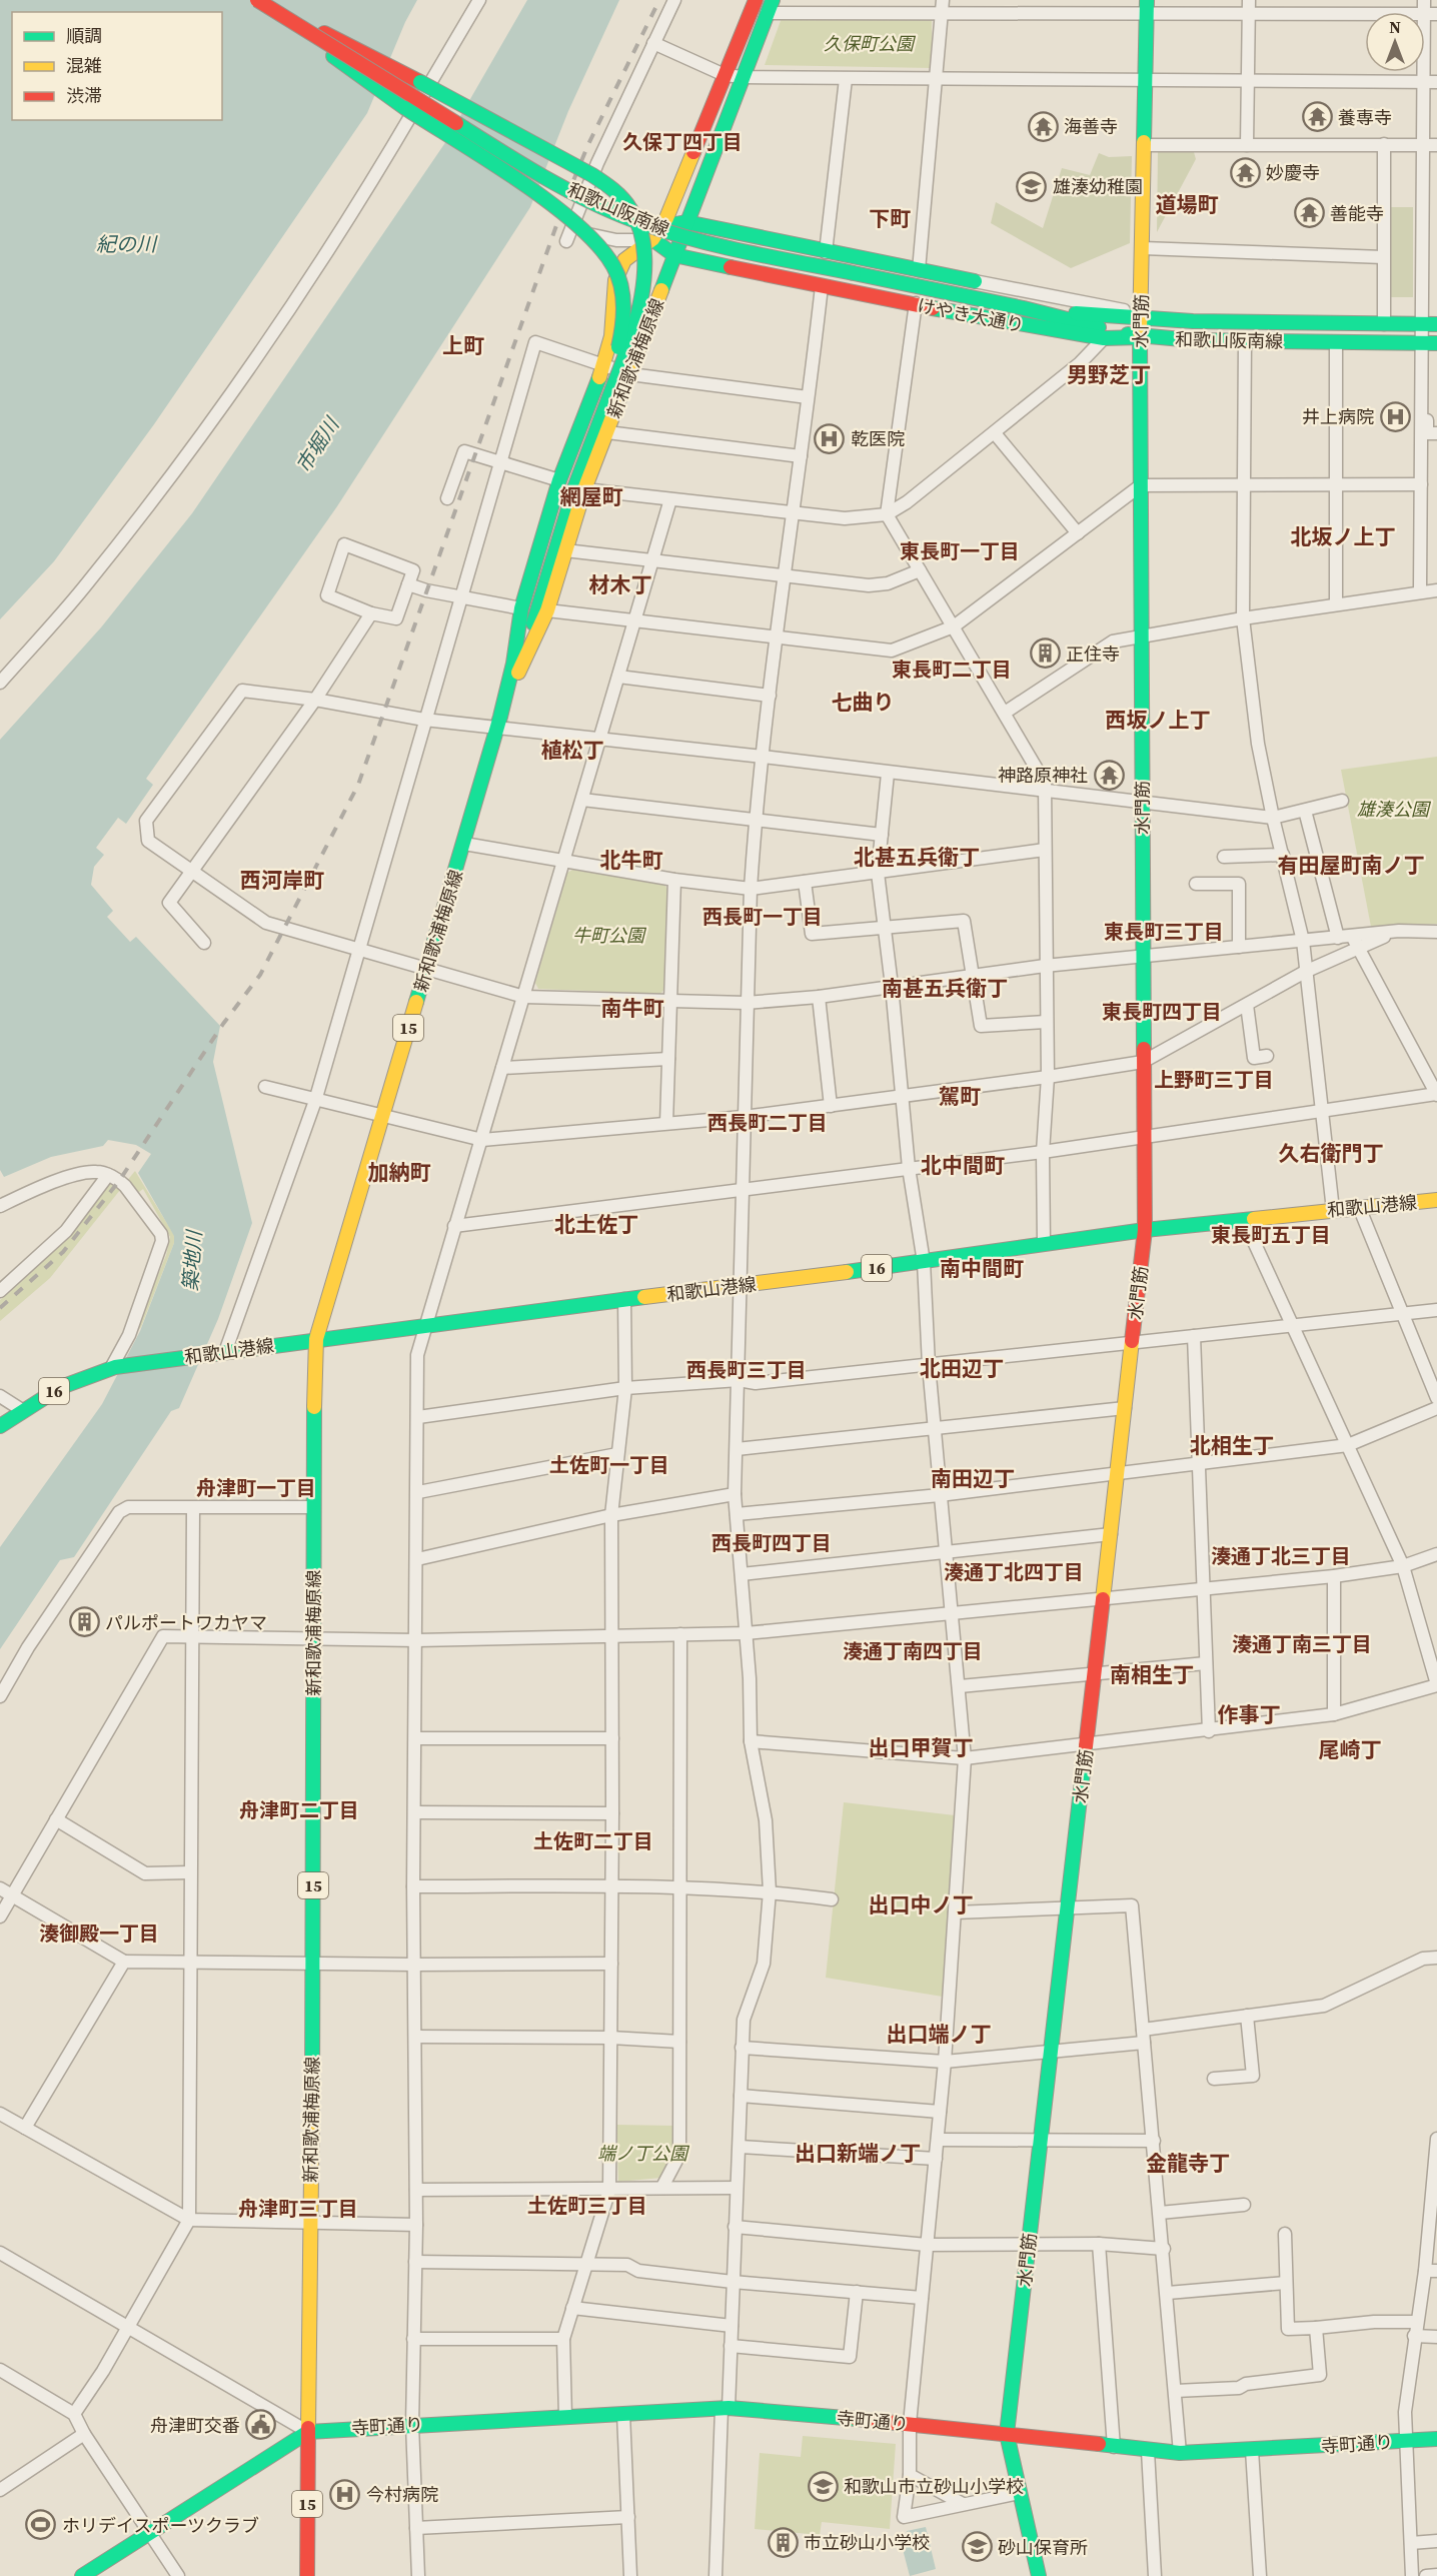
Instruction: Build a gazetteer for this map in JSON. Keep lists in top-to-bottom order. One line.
{"streets":{"main road":["和歌山阪南線","けやき大通り","水門筋","新和歌浦梅原線","15","和歌山港線","16","寺町通り"]},"crossings":[["和歌山阪南線","けやき大通り"],["和歌山阪南線","水門筋"],["けやき大通り","水門筋"],["けやき大通り","新和歌浦梅原線"],["水門筋","和歌山港線"],["水門筋","寺町通り"],["新和歌浦梅原線","和歌山港線"],["新和歌浦梅原線","寺町通り"]],"districts":["久保丁四丁目","道場町","下町","上町","男野芝丁","網屋町","北坂ノ上丁","東長町一丁目","材木丁","東長町二丁目","七曲り","西坂ノ上丁","植松丁","北甚五兵衛丁","北牛町","有田屋町南ノ丁","西河岸町","西長町一丁目","東長町三丁目","南甚五兵衛丁","南牛町","東長町四丁目","上野町三丁目","駕町","西長町二丁目","久右衛門丁","北中間町","加納町","北土佐丁","東長町五丁目","南中間町","北田辺丁","西長町三丁目","北相生丁","土佐町一丁目","南田辺丁","舟津町一丁目","西長町四丁目","湊通丁北三丁目","湊通丁北四丁目","湊通丁南三丁目","湊通丁南四丁目","南相生丁","作事丁","出口甲賀丁","尾崎丁","舟津町二丁目","土佐町二丁目","出口中ノ丁","湊御殿一丁目","出口端ノ丁","出口新端ノ丁","金龍寺丁","土佐町三丁目","舟津町三丁目"],"water":["紀の川","市堀川","築地川"],"parks":["久保町公園","雄湊公園","牛町公園","端ノ丁公園"],"places":{"temple":["養専寺","海善寺","妙慶寺","善能寺","神路原神社"],"school or university":["雄湊幼稚園","和歌山市立砂山小学校","砂山保育所"],"hospital":["井上病院","乾医院","今村病院"],"building":["正住寺","パルポートワカヤマ","市立砂山小学校"],"public building":["舟津町交番"],"sports":["ホリデイスポーツクラブ"]},"legend":["順調","混雑","渋滞"],"north":"top"}
